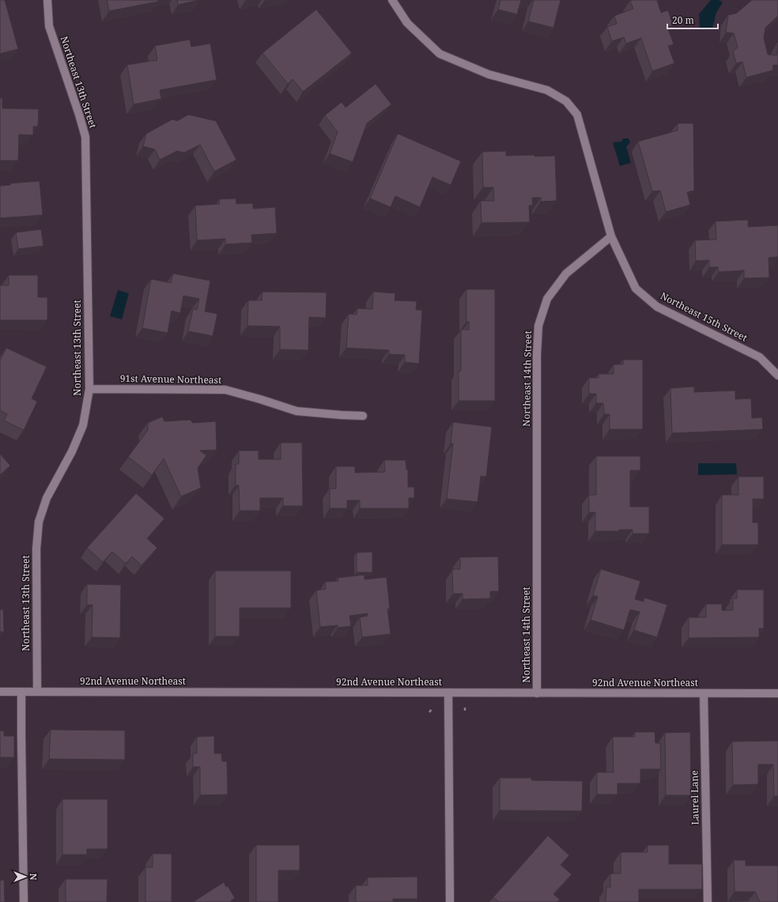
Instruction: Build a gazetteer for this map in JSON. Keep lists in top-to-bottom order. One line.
{"streets":{"street":["Northeast 13th Street","Northeast 15th Street","Northeast 14th Street","91st Avenue Northeast","92nd Avenue Northeast","Laurel Lane"]},"crossings":[["Northeast 13th Street","91st Avenue Northeast"],["Northeast 13th Street","92nd Avenue Northeast"],["Northeast 15th Street","Northeast 14th Street"],["Northeast 14th Street","92nd Avenue Northeast"],["92nd Avenue Northeast","Laurel Lane"]],"scale_bar":"20 m","north":"right"}
